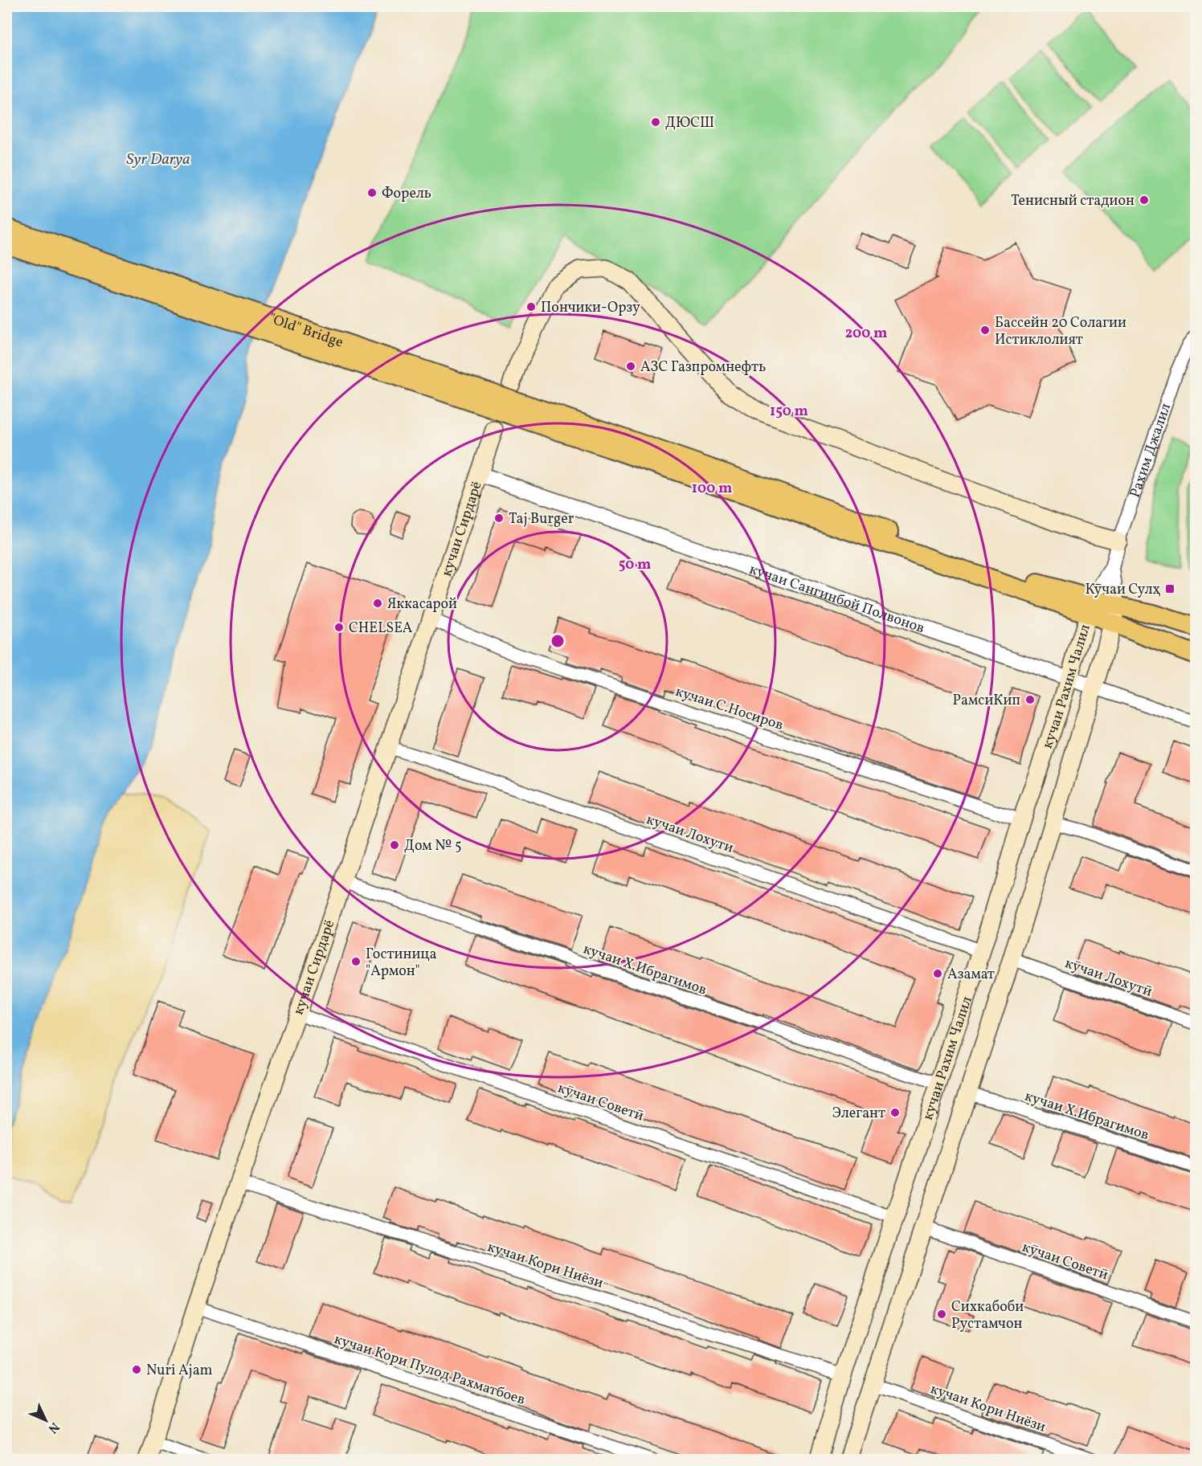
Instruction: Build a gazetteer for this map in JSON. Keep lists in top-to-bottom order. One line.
{"streets":{"main road":["\"Old\" Bridge","кучаи Сирдарё","кучаи Рахим Чалил"],"street":["Рахим Джалил","кучаи Сангинбой Полвонов","кучаи С.Носиров","кучаи Лохути","кучаи Х.Ибрагимов","кӯчаи Лохутӣ","кӯчаи Советӣ","кучаи Кори Ниёзи","кучаи Кори Пулод Рахматбоев"]},"crossings":[["кучаи Сирдарё","кучаи Сангинбой Полвонов"],["кучаи Сирдарё","кучаи С.Носиров"],["кучаи Сирдарё","кучаи Лохути"],["кучаи Сирдарё","кучаи Х.Ибрагимов"],["кучаи Сирдарё","кӯчаи Советӣ"],["кучаи Сирдарё","кучаи Кори Ниёзи"],["кучаи Сирдарё","кучаи Кори Пулод Рахматбоев"],["кучаи Сангинбой Полвонов","кучаи Рахим Чалил"],["кучаи Рахим Чалил","кучаи С.Носиров"],["кучаи Рахим Чалил","кучаи Лохути"],["кучаи Рахим Чалил","кучаи Х.Ибрагимов"],["кучаи Рахим Чалил","кӯчаи Лохутӣ"],["кучаи Рахим Чалил","кӯчаи Советӣ"],["кучаи Рахим Чалил","кучаи Кори Ниёзи"]],"water":["Syr Darya"],"places":{"other":["ДЮСШ","Форель","Тенисный стадион","Пончики-Орзу","Бассейн 20 Солагии Истиклолият","АЗС Газпромнефть","Taj Burger","Яккасарой","CHELSEA","РамсиКип","Дом № 5","Гостиница \"Армон\"","Азамат","Элегант","Сихкабоби Рустамчон","Nuri Ajam"],"transit":["Кӯчаи Сулҳ"]},"north":"bottom right","rings":["200 m","150 m","100 m","50 m"]}
